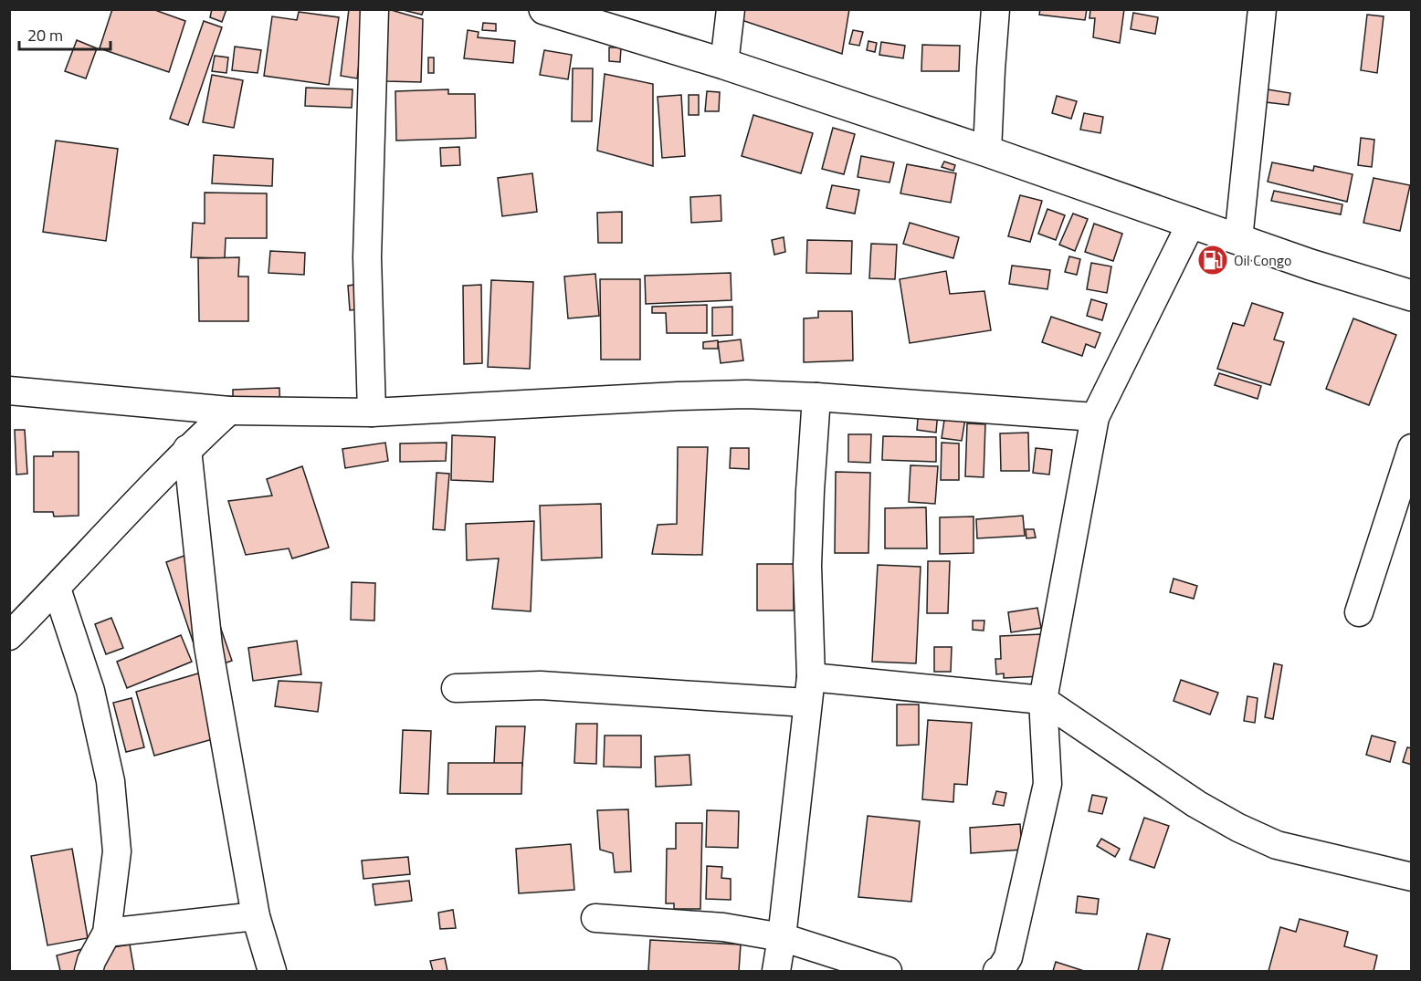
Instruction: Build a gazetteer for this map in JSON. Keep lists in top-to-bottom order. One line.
{"places":{"fuel station":["Oil Congo"]},"scale_bar":"20 m"}
